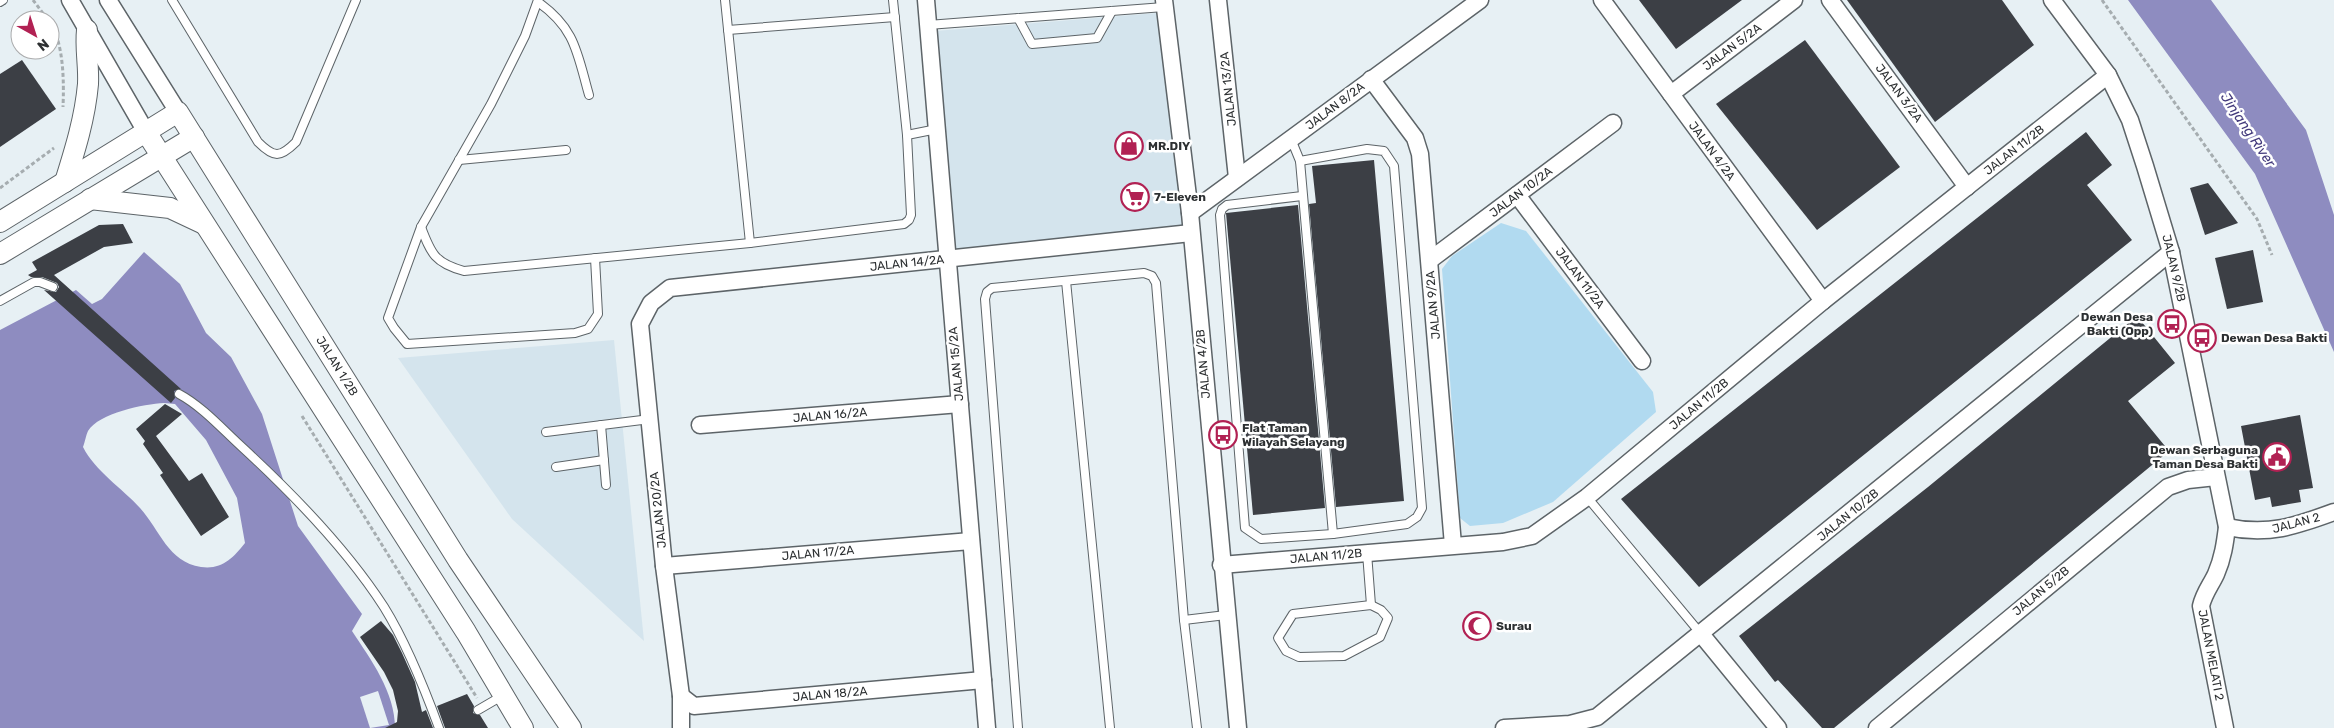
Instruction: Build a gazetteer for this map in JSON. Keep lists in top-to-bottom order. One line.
{"streets":{"street":["JALAN 5/2A","JALAN 13/2A","JALAN 3/2A","JALAN 8/2A","JALAN 11/2B","JALAN 4/2A","JALAN 10/2A","JALAN 14/2A","JALAN 9/2B","JALAN 11/2A","JALAN 9/2A","JALAN 15/2A","JALAN 4/2B","JALAN 1/2B","JALAN 16/2A","JALAN 20/2A","JALAN 10/2B","JALAN 2","JALAN 17/2A","JALAN 5/2B","JALAN MELATI 2","JALAN 18/2A"]},"crossings":[["JALAN 5/2A","JALAN 4/2A"],["JALAN 13/2A","JALAN 8/2A"],["JALAN 3/2A","JALAN 11/2B"],["JALAN 8/2A","JALAN 9/2A"],["JALAN 8/2A","JALAN 4/2B"],["JALAN 11/2B","JALAN 4/2A"],["JALAN 11/2B","JALAN 9/2B"],["JALAN 11/2B","JALAN 9/2A"],["JALAN 11/2B","JALAN 4/2B"],["JALAN 10/2A","JALAN 11/2A"],["JALAN 10/2A","JALAN 9/2A"],["JALAN 14/2A","JALAN 15/2A"],["JALAN 14/2A","JALAN 4/2B"],["JALAN 14/2A","JALAN 20/2A"],["JALAN 9/2B","JALAN 10/2B"],["JALAN 9/2B","JALAN 2"],["JALAN 9/2B","JALAN 5/2B"],["JALAN 9/2B","JALAN MELATI 2"],["JALAN 15/2A","JALAN 16/2A"],["JALAN 15/2A","JALAN 17/2A"],["JALAN 15/2A","JALAN 18/2A"],["JALAN 20/2A","JALAN 17/2A"],["JALAN 20/2A","JALAN 18/2A"],["JALAN 2","JALAN MELATI 2"]],"water":["Jinjang River"],"places":{"shop":["MR.DIY"],"supermarket":["7-Eleven"],"bus stop":["Dewan Desa Bakti (Opp)","Dewan Desa Bakti","Flat Taman Wilayah Selayang"],"public building":["Dewan Serbaguna Taman Desa Bakti"],"mosque":["Surau"]},"north":"bottom right"}
